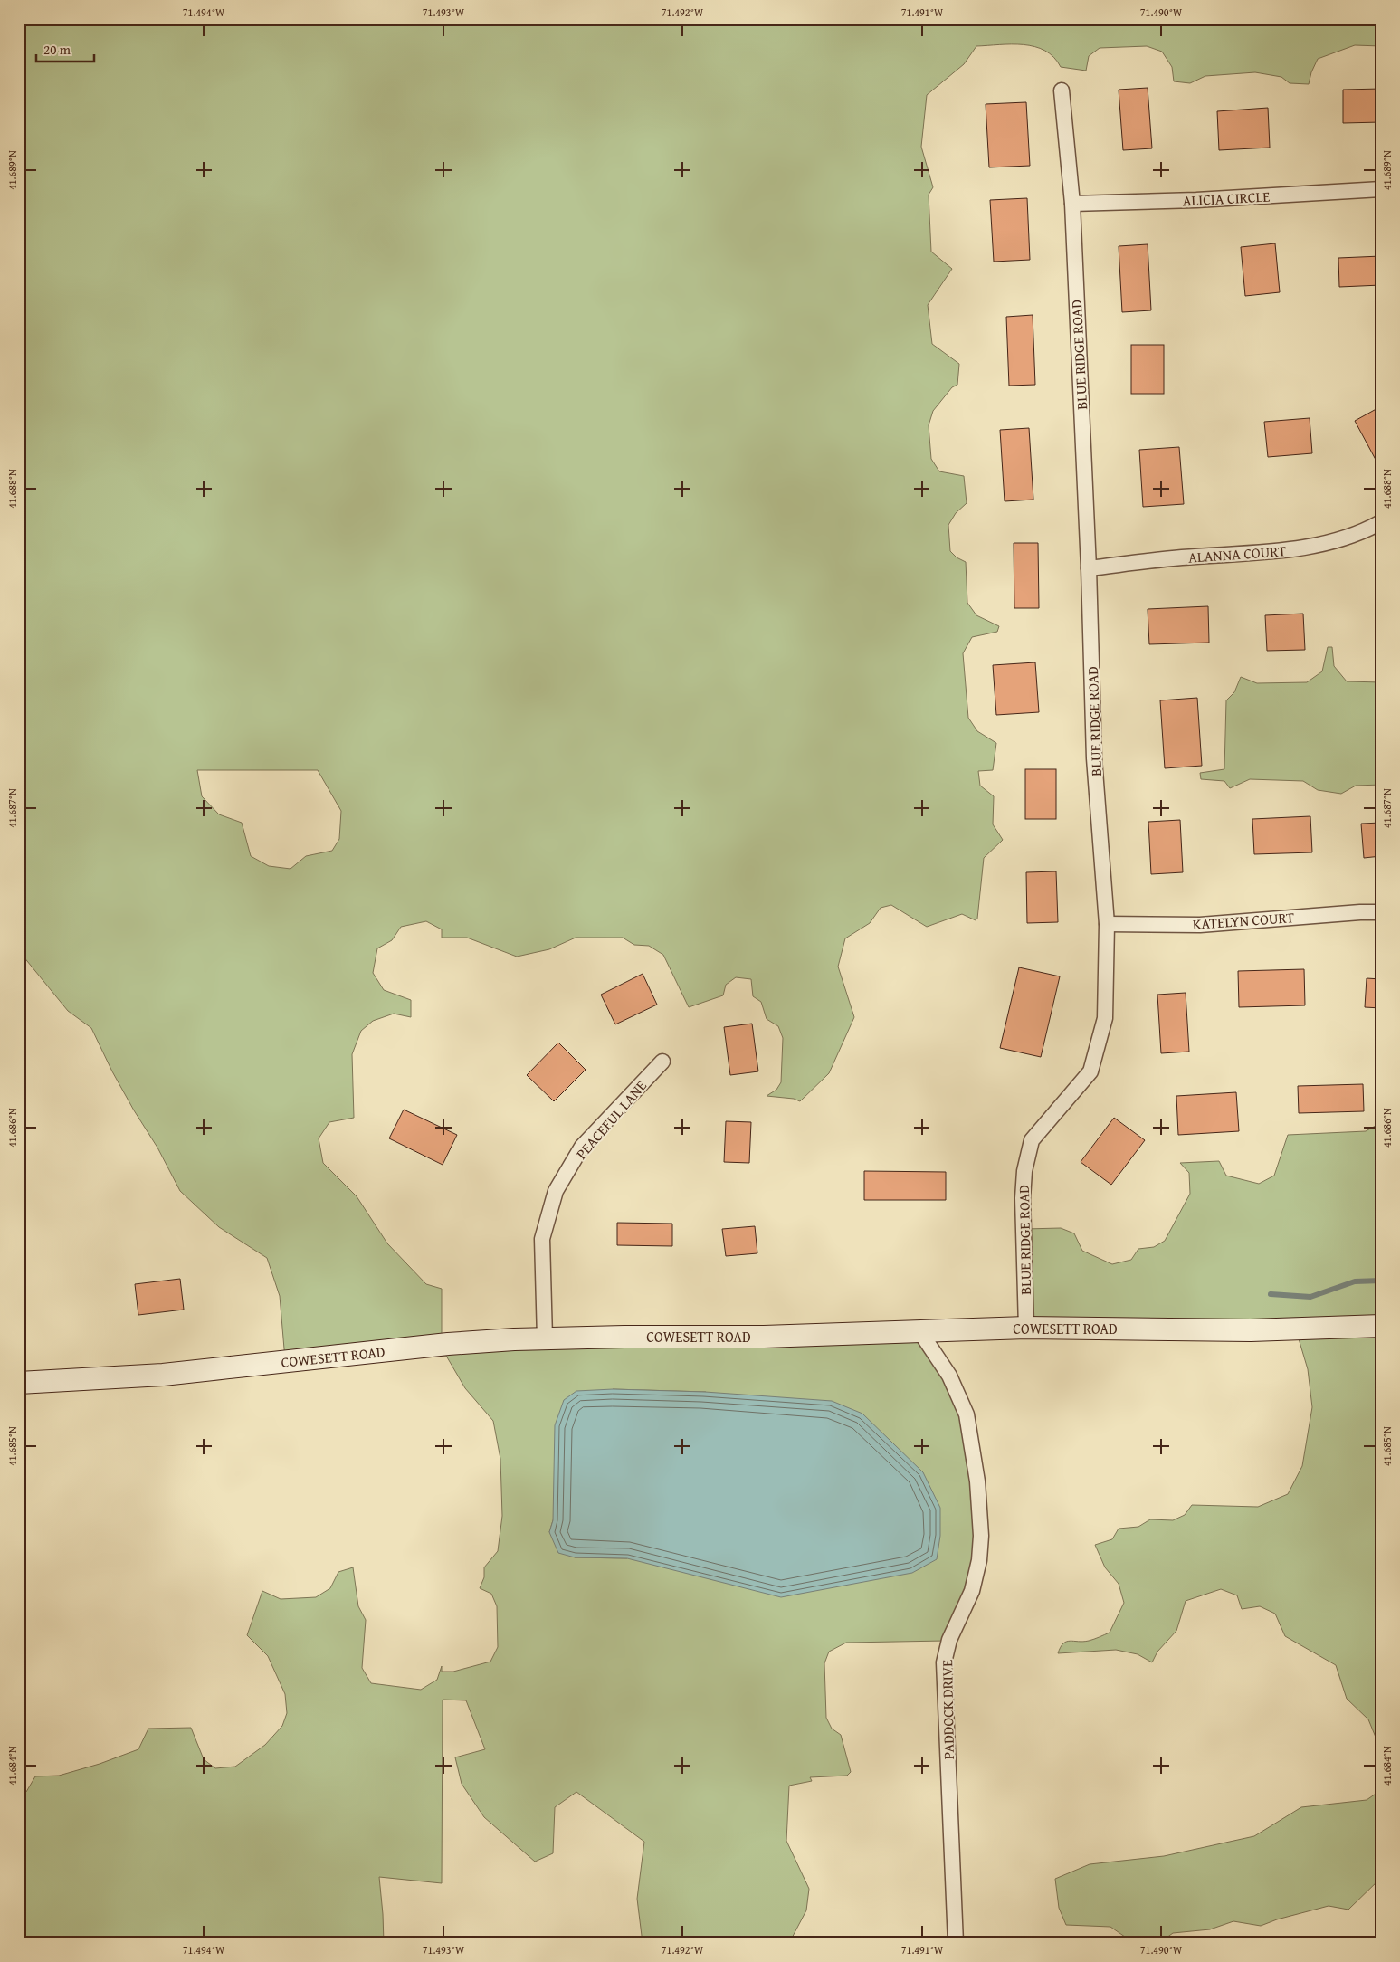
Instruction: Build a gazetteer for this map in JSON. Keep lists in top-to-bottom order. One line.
{"streets":{"main road":["COWESETT ROAD"],"street":["ALICIA CIRCLE","BLUE RIDGE ROAD","ALANNA COURT","KATELYN COURT","PEACEFUL LANE","PADDOCK DRIVE"]},"crossings":[["ALICIA CIRCLE","BLUE RIDGE ROAD"],["BLUE RIDGE ROAD","ALANNA COURT"],["BLUE RIDGE ROAD","KATELYN COURT"],["BLUE RIDGE ROAD","COWESETT ROAD"],["PEACEFUL LANE","COWESETT ROAD"],["COWESETT ROAD","PADDOCK DRIVE"]],"scale_bar":"20 m","coordinates":["71.494°W","71.493°W","71.492°W","71.491°W","71.490°W","41.689°N","41.688°N","41.687°N","41.686°N","41.685°N","41.684°N"]}
